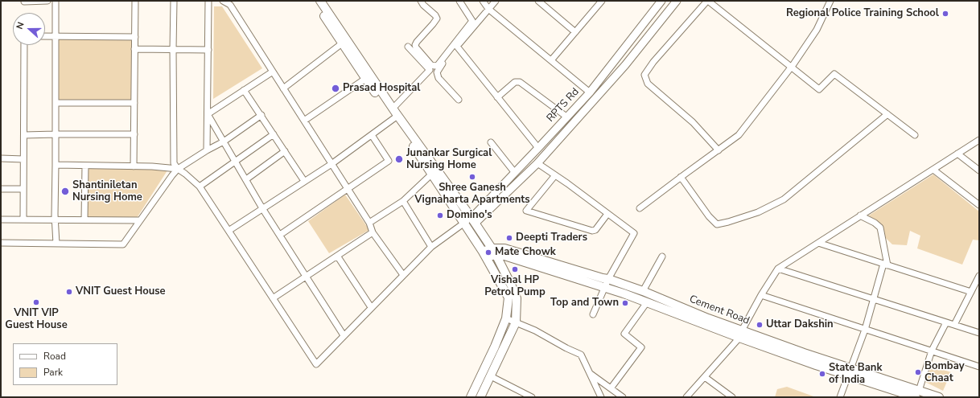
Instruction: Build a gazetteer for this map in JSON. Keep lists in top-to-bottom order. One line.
{"streets":{"main road":["Cement Road"],"street":["RPTS Rd"]},"places":["Regional Police Training School","Prasad Hospital","Junankar Surgical Nursing Home","Shree Ganesh Vignaharta Apartments","Shantiniletan Nursing Home","Domino's","Deepti Traders","Mate Chowk","Vishal HP Petrol Pump","VNIT Guest House","VNIT VIP Guest House","Top and Town","Uttar Dakshin","Bombay Chaat","State Bank of India"],"legend":["Road","Park"],"north":"left"}
